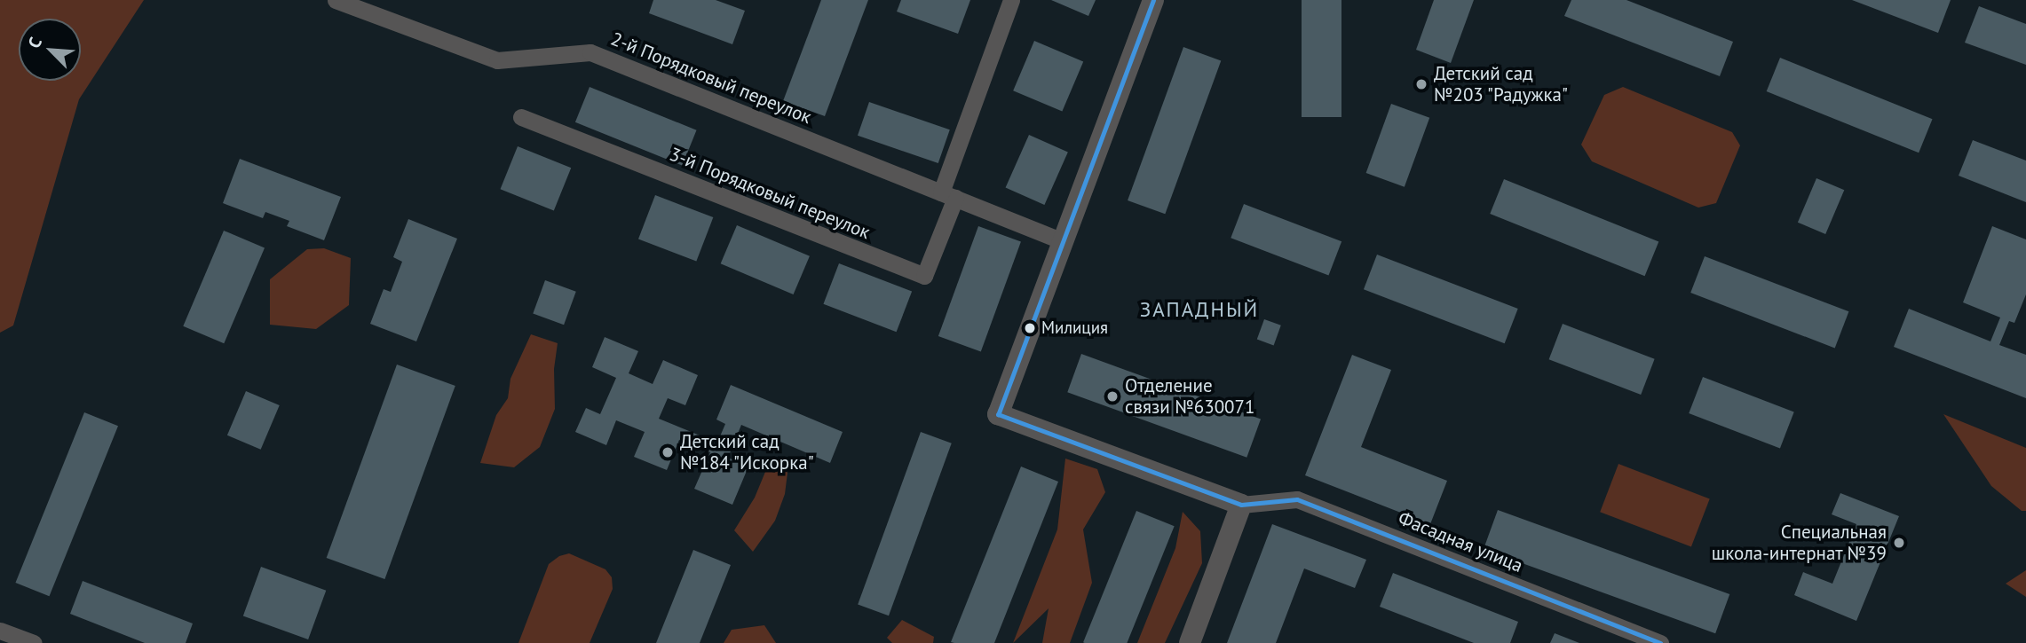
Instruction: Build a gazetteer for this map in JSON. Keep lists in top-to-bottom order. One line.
{"streets":{"street":["2-й Порядковый переулок","3-й Порядковый переулок","Фасадная улица"]},"crossings":[["2-й Порядковый переулок","3-й Порядковый переулок"]],"districts":["ЗАПАДНЫЙ"],"places":["Детский сад №203 \"Радужка\"","Милиция","Отделение связи №630071","Детский сад №184 \"Искорка\"","Специальная школа-интернат №39"],"north":"top left"}
